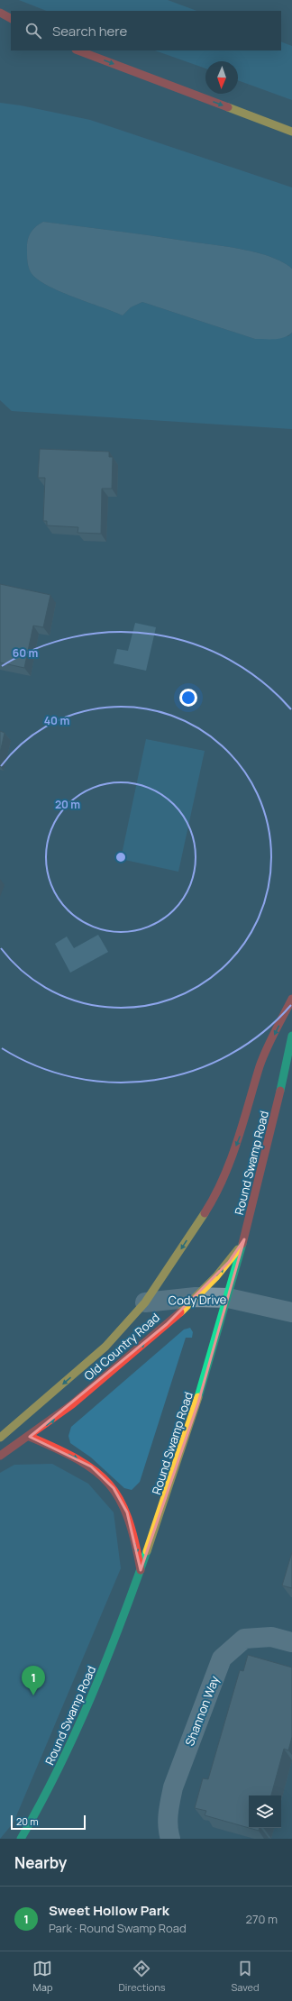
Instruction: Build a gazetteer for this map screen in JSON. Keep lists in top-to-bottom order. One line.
{"streets":{"main road":["Round Swamp Road","Old Country Road"],"street":["Cody Drive","Shannon Way"]},"crossings":[["Round Swamp Road","Cody Drive"],["Round Swamp Road","Old Country Road"],["Cody Drive","Old Country Road"]],"scale_bar":"20 m","north":"bottom","page":{"search":"Search here","pins":"1","scale":"20 m","heading":"Nearby","list":[{"mark":"1","name":"Sweet Hollow Park","note":"Park · Round Swamp Road","value":"270 m"}],"nav":["Map","Directions","Saved"]},"rings":["60 m","40 m","20 m"]}
